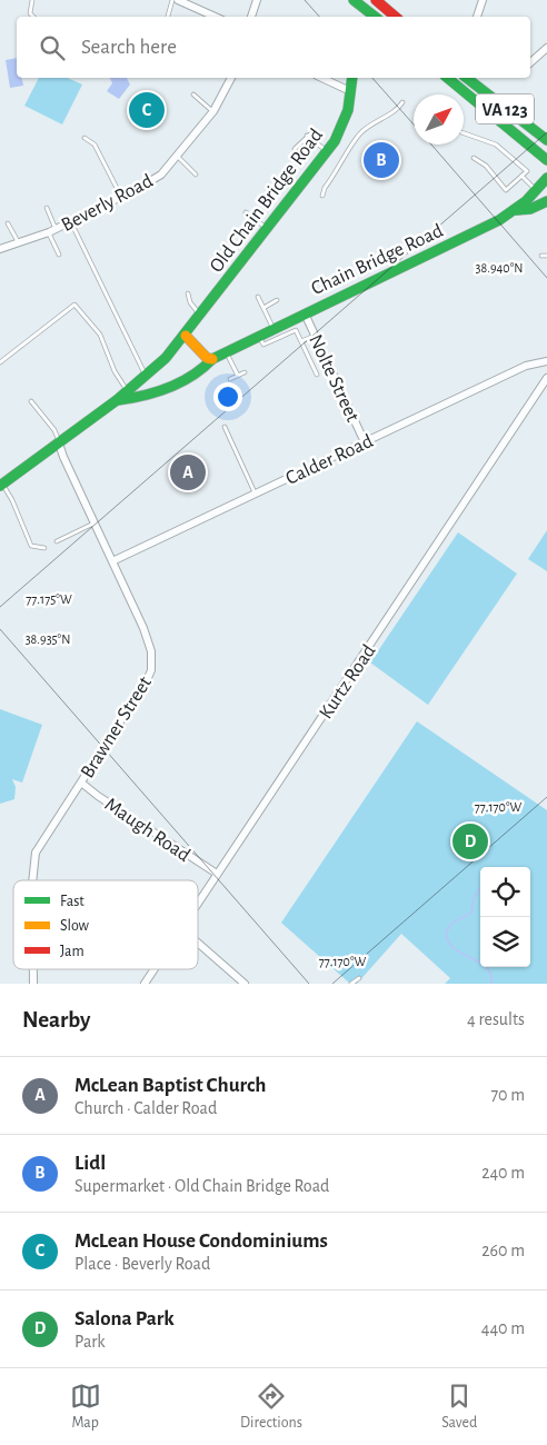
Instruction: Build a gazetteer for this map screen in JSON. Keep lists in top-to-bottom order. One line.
{"streets":{"main road":["VA 123","Old Chain Bridge Road","Chain Bridge Road"],"street":["Beverly Road","Nolte Street","Calder Road","Kurtz Road","Brawner Street","Maugh Road"]},"crossings":[["Chain Bridge Road","Nolte Street"],["Nolte Street","Calder Road"],["Calder Road","Brawner Street"],["Kurtz Road","Maugh Road"],["Brawner Street","Maugh Road"]],"legend":["Fast","Slow","Jam"],"north":"top right","page":{"search":"Search here","pins":["C","B","A","D"],"heading":["Nearby","4 results"],"list":[{"mark":"A","name":"McLean Baptist Church","note":"Church · Calder Road","value":"70 m"},{"mark":"B","name":"Lidl","note":"Supermarket · Old Chain Bridge Road","value":"240 m"},{"mark":"C","name":"McLean House Condominiums","note":"Place · Beverly Road","value":"260 m"},{"mark":"D","name":"Salona Park","note":"Park","value":"440 m"}],"nav":["Map","Directions","Saved"]},"coordinates":["38.940°N","77.175°W","38.935°N","77.170°W"]}
